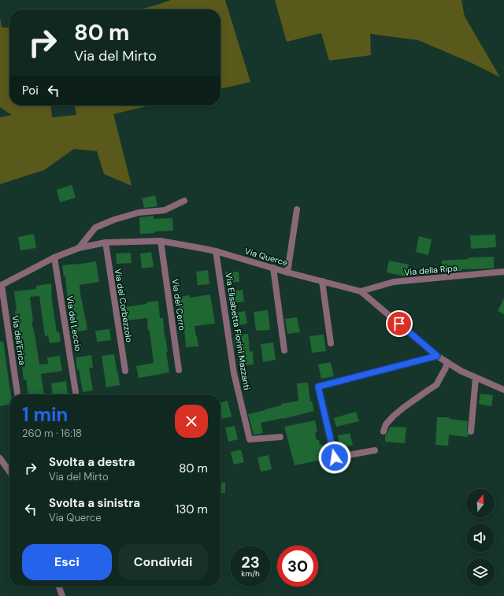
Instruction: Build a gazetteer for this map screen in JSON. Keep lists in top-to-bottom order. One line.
{"streets":{"street":["Via Querce","Via della Ripa","Via del Cerro","Via del Corbezzolo","Via del Leccio","Via Elisabetta Fiorini Mazzanti","Via dell'Erica"]},"crossings":[["Via Querce","Via della Ripa"],["Via Querce","Via del Cerro"],["Via Querce","Via del Corbezzolo"],["Via Querce","Via del Leccio"],["Via Querce","Via Elisabetta Fiorini Mazzanti"],["Via Querce","Via dell'Erica"]],"north":"top","page":{"turn":["80 m","Via del Mirto"],"then":"Poi","heading":["1 min","260 m · 16:18"],"list":[{"name":"Svolta a destra","note":"Via del Mirto","value":"80 m"},{"name":"Svolta a sinistra","note":"Via Querce","value":"130 m"}],"buttons":["Esci","Condividi"],"speed":"23 km/h","limit":"30"}}
